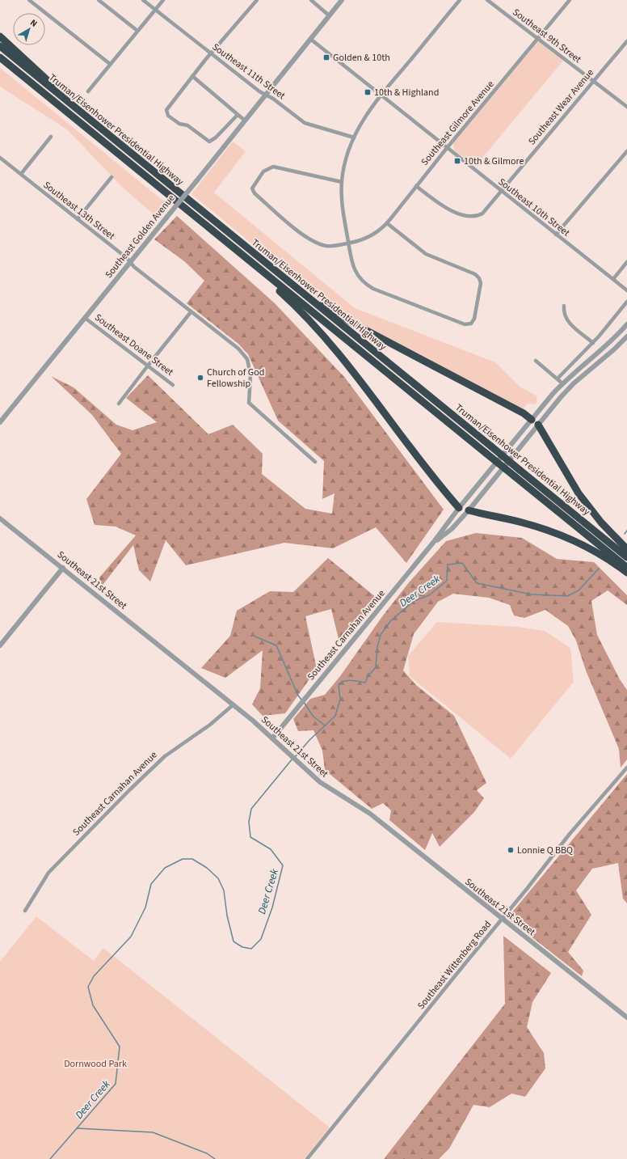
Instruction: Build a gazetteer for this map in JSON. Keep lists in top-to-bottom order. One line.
{"streets":{"highway":["Truman/Eisenhower Presidential Highway"],"street":["Southeast 9th Street","Southeast 11th Street","Southeast Wear Avenue","Southeast Gilmore Avenue","Southeast 10th Street","Southeast 13th Street","Southeast Golden Avenue","Southeast Doane Street","Southeast 21st Street","Southeast Carnahan Avenue","Southeast Wittenberg Road"]},"crossings":[["Southeast 9th Street","Southeast Wear Avenue"],["Southeast 9th Street","Southeast Gilmore Avenue"],["Southeast 11th Street","Southeast Golden Avenue"],["Southeast Wear Avenue","Southeast Gilmore Avenue"],["Southeast Wear Avenue","Southeast 10th Street"],["Southeast Gilmore Avenue","Southeast 10th Street"],["Southeast 10th Street","Southeast Golden Avenue"],["Southeast 13th Street","Southeast Golden Avenue"],["Southeast Golden Avenue","Southeast Doane Street"],["Southeast 21st Street","Southeast Carnahan Avenue"],["Southeast 21st Street","Southeast Wittenberg Road"]],"water":["Deer Creek"],"parks":["Dornwood Park"],"places":{"transit":["Golden & 10th","10th & Highland","10th & Gilmore"],"other":["Church of God Fellowship","Lonnie Q BBQ"]},"north":"top right"}
